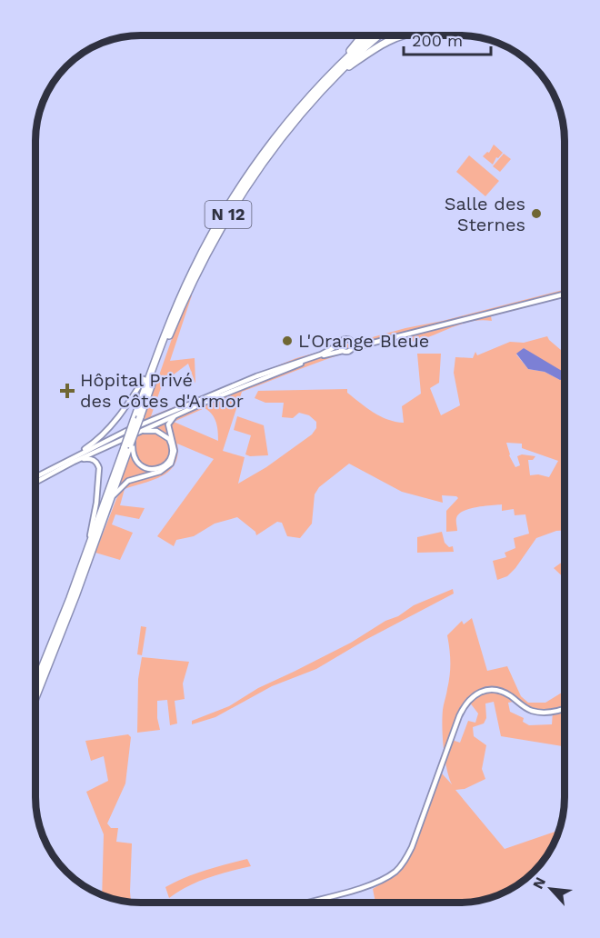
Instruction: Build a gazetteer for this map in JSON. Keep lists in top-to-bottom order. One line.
{"streets":{"highway":["N 12"]},"places":{"other":["Salle des Sternes","L'Orange Bleue"],"health":["Hôpital Privé des Côtes d'Armor"]},"scale_bar":"200 m","north":"top left"}
